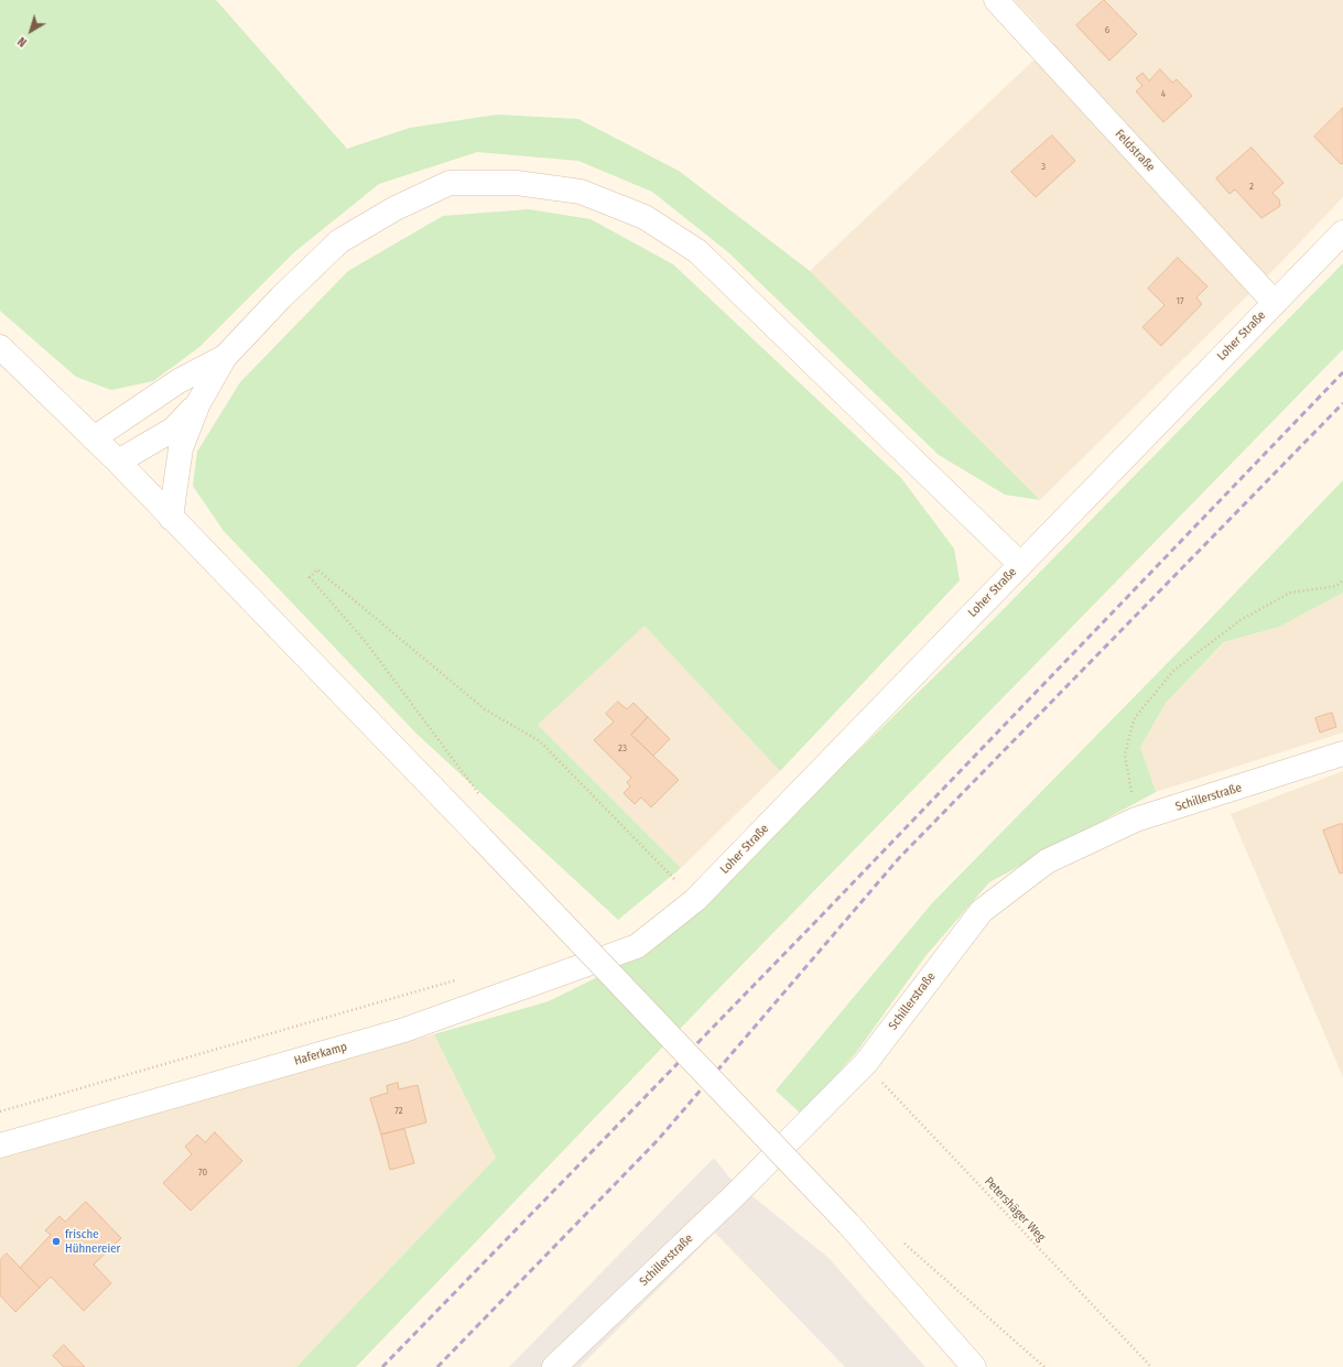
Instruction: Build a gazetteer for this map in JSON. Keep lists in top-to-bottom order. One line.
{"streets":{"street":["Feldstraße","Loher Straße","Schillerstraße","Haferkamp"],"path":["Petershäger Weg"]},"crossings":[["Feldstraße","Loher Straße"],["Loher Straße","Haferkamp"],["Schillerstraße","Petershäger Weg"]],"places":["frische Hühnereier"],"house_numbers":["6","4","3","2","17","23","72","70"],"north":"bottom left"}
